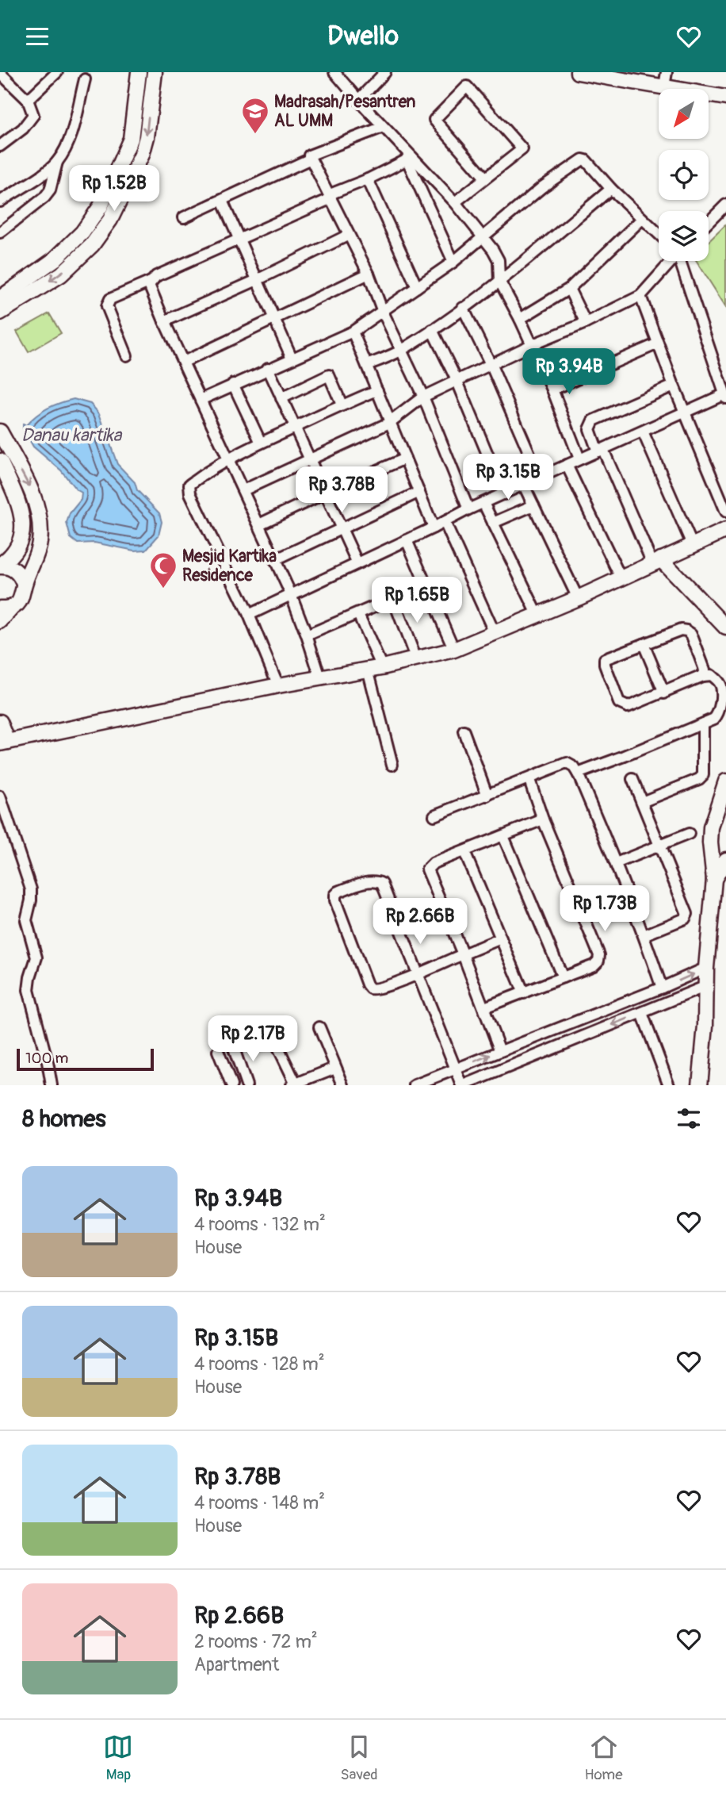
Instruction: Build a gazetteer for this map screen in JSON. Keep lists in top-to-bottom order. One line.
{"water":["Danau kartika"],"places":{"school or university":["Madrasah/Pesantren AL UMM"],"mosque":["Mesjid Kartika Residence"]},"scale_bar":"100 m","north":"bottom left","page":{"header":"Dwello","price":["Rp 1.52B","Rp 3.94B","Rp 3.15B","Rp 3.78B","Rp 1.65B","Rp 1.73B","Rp 2.66B","Rp 2.17B"],"scale":"100 m","heading":"8 homes","list":[{"name":"Rp 3.94B","note":"4 rooms · 132 m² · House"},{"name":"Rp 3.15B","note":"4 rooms · 128 m² · House"},{"name":"Rp 3.78B","note":"4 rooms · 148 m² · House"},{"name":"Rp 2.66B","note":"2 rooms · 72 m² · Apartment"}],"tabs":["Map","Saved","Home"]}}
